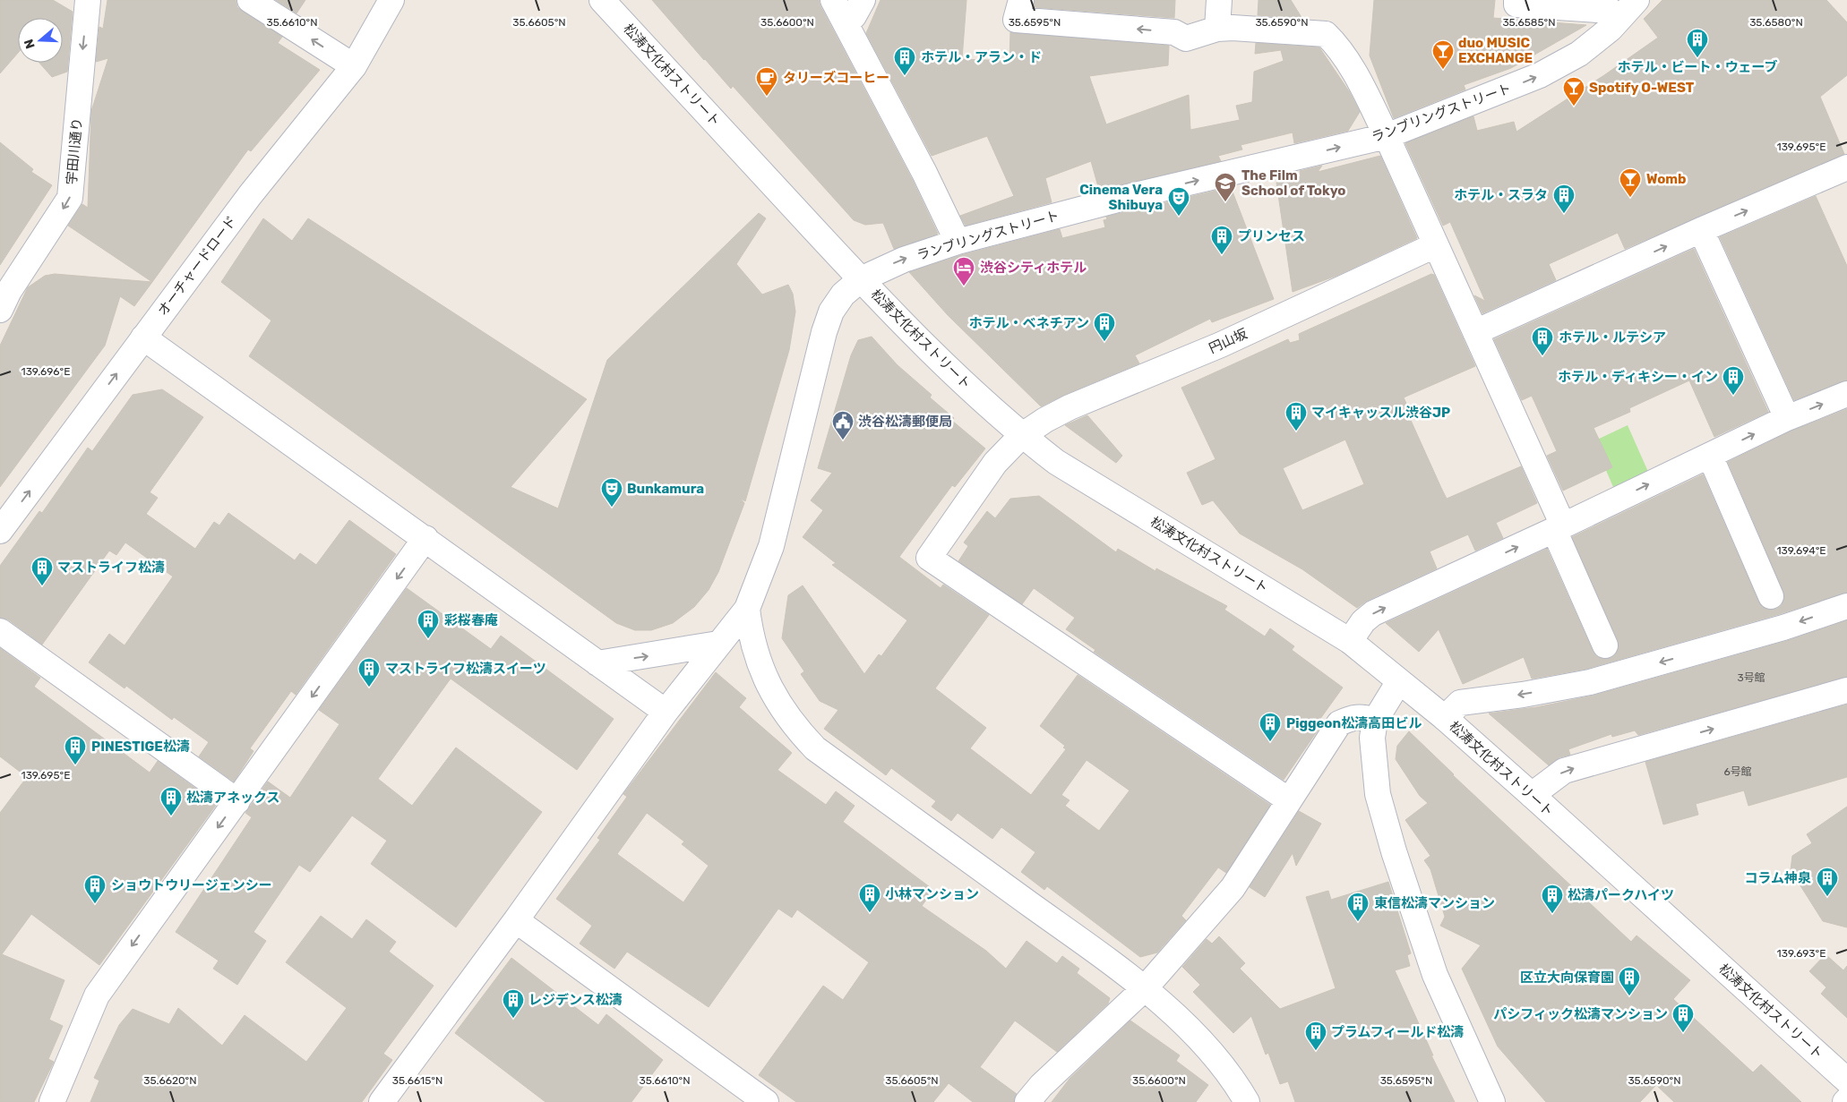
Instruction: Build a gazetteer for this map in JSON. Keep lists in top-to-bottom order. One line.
{"streets":{"street":["松涛文化村ストリート","ランブリングストリート","宇田川通り","オーチャードロード","円山坂"]},"crossings":[["松涛文化村ストリート","ランブリングストリート"],["松涛文化村ストリート","円山坂"]],"one_way":["宇田川通り","オーチャードロード"],"places":{"building":["ホテル・ビート・ウェーブ","ホテル・アラン・ド","ホテル・スラタ","プリンセス","ホテル・ベネチアン","ホテル・ルテシア","ホテル・ディキシー・イン","マイキャッスル渋谷JP","マストライフ松濤","彩桜春庵","マストライフ松濤スイーツ","Piggeon松濤高田ビル","PINESTIGE松濤","松濤アネックス","コラム神泉","ショウトウリージェンシー","小林マンション","松濤パークハイツ","東信松濤マンション","区立大向保育園","レジデンス松濤","パシフィック松濤マンション","プラムフィールド松濤"],"bar":["duo MUSIC EXCHANGE","Spotify O-WEST","Womb"],"cafe":["タリーズコーヒー"],"school or university":["The Film School of Tokyo"],"theatre":["Cinema Vera Shibuya","Bunkamura"],"hotel":["渋谷シティホテル"],"public building":["渋谷松濤郵便局"]},"house_numbers":["3号館","6号館"],"north":"left","coordinates":["35.6610°N","35.6605°N","35.6600°N","35.6595°N","35.6590°N","35.6585°N","35.6580°N","139.695°E","139.696°E","139.694°E","139.693°E","35.6620°N","35.6615°N"]}
